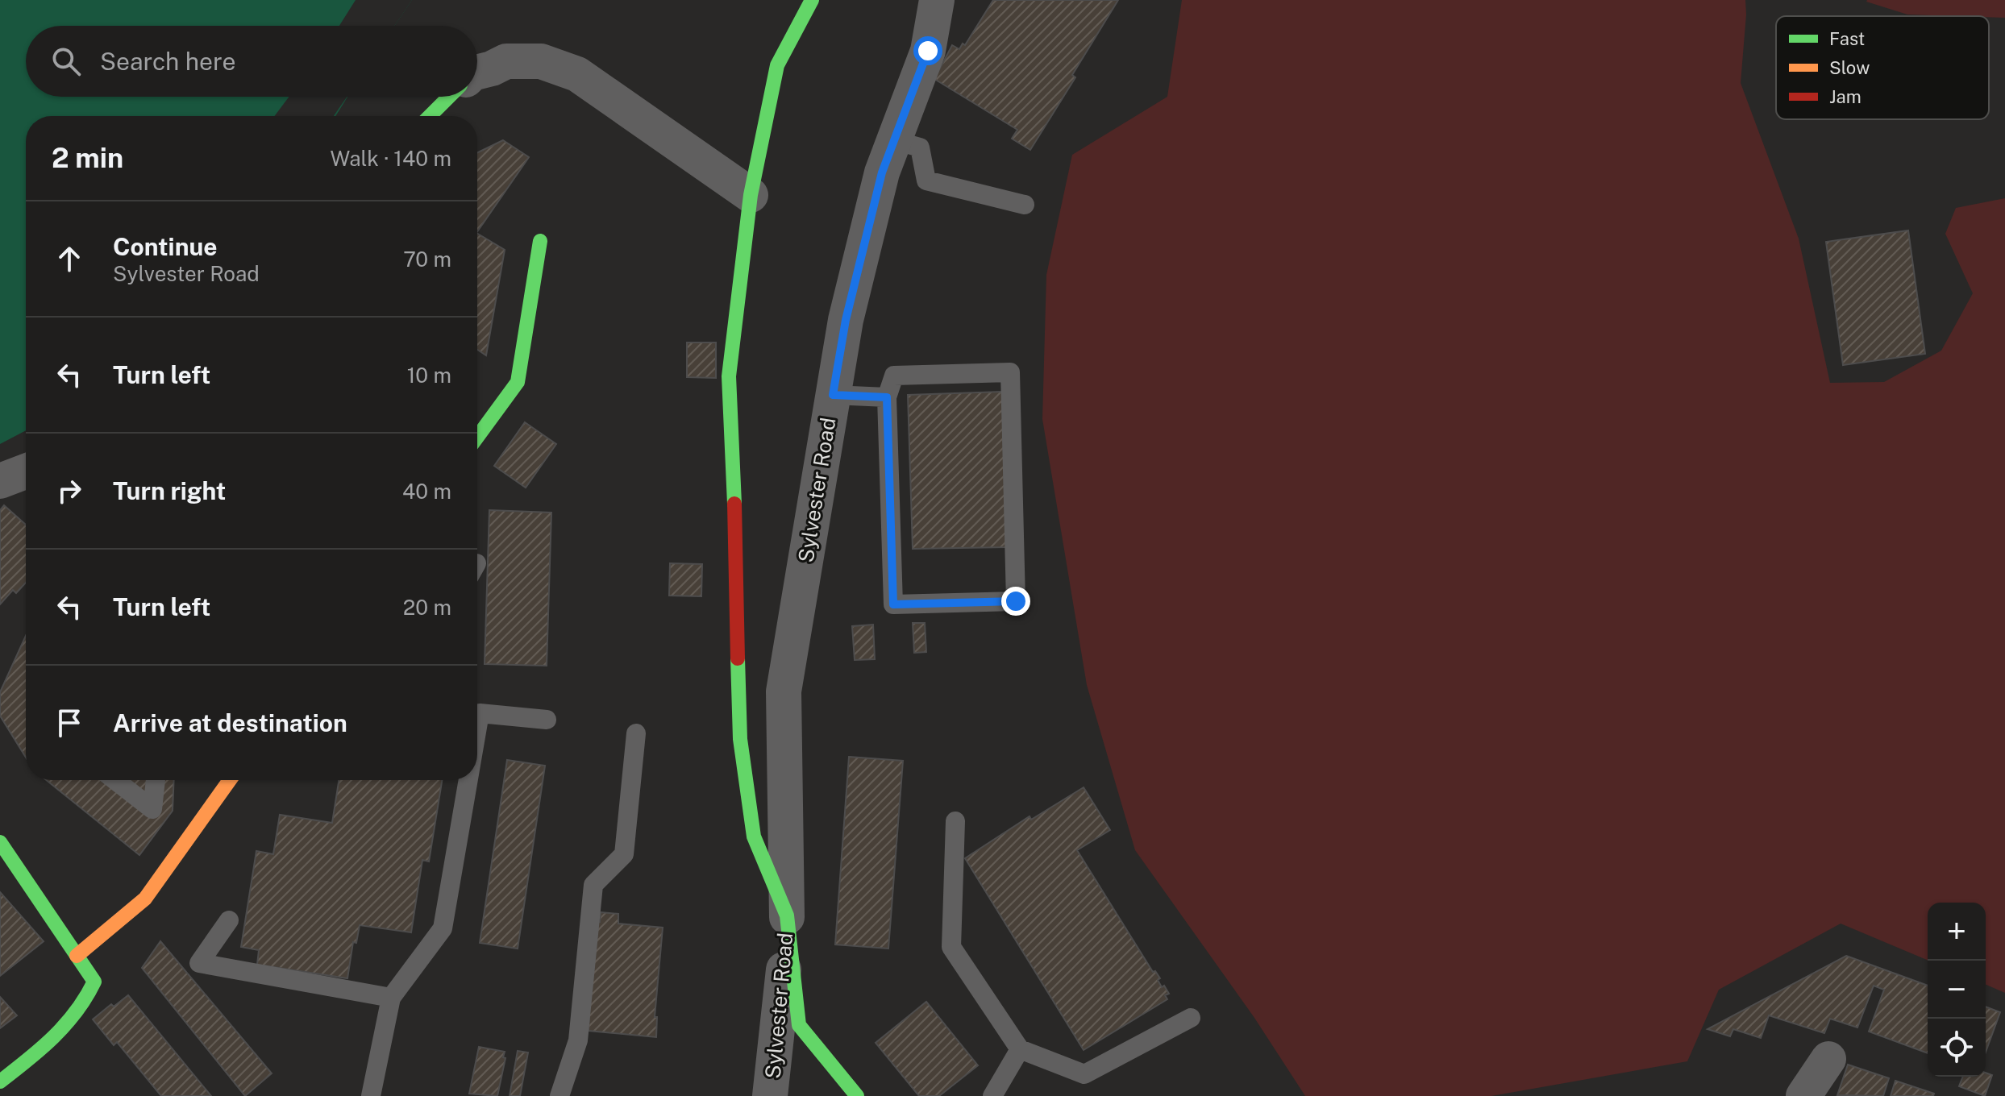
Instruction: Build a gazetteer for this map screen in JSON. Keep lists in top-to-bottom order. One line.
{"streets":{"street":["Sylvester Road"]},"legend":["Fast","Slow","Jam"],"page":{"search":"Search here","heading":["2 min","Walk · 140 m"],"list":[["Continue","Sylvester Road","70 m"],["Turn left","10 m"],["Turn right","40 m"],["Turn left","20 m"],"Arrive at destination"],"map_buttons":["+","−"]}}
